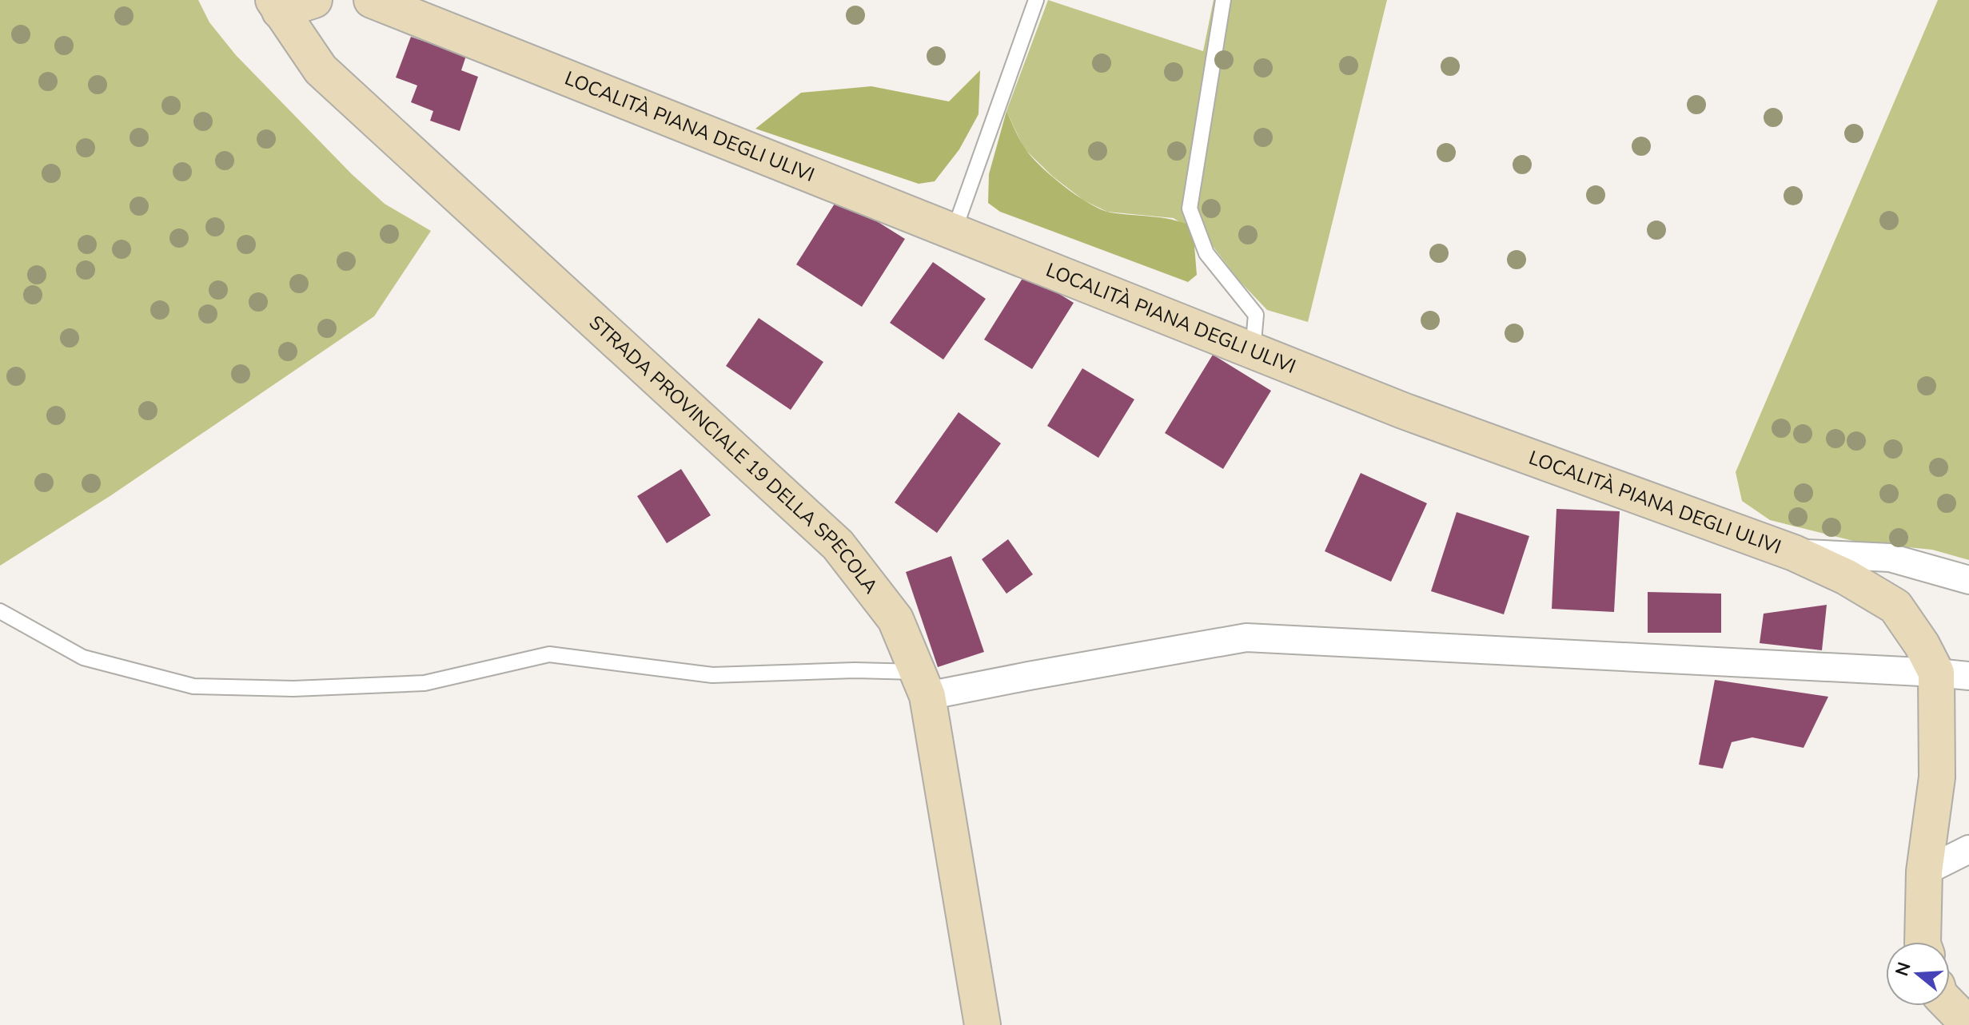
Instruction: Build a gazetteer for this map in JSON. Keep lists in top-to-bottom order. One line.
{"streets":{"main road":["LOCALITÀ PIANA DEGLI ULIVI","STRADA PROVINCIALE 19 DELLA SPECOLA"]},"north":"left"}
